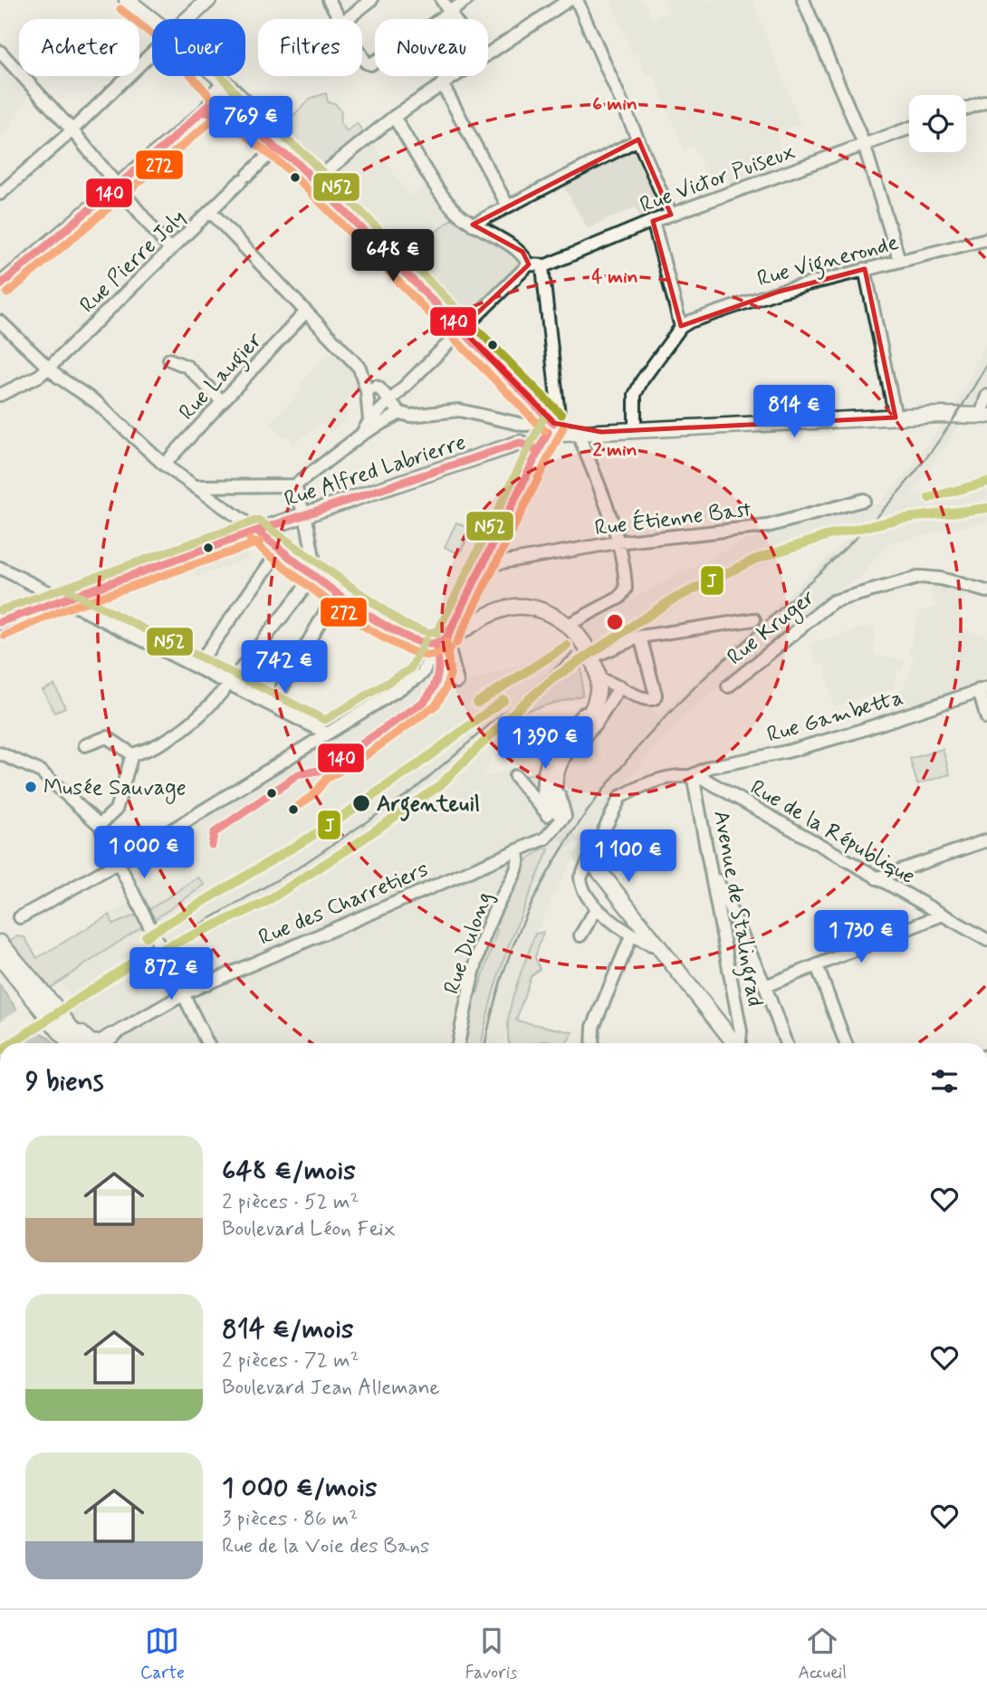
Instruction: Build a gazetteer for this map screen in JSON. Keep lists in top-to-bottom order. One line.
{"streets":{"main road":["Rue Alfred Labrierre"],"street":["Rue Victor Puiseux","Rue Vigneronde","Rue Pierre Joly","Rue Laugier","Rue Étienne Bast","Rue Kruger","Rue Gambetta","Rue de la République","Rue des Charretiers","Avenue de Stalingrad","Rue Dulong"]},"crossings":[["Rue Gambetta","Rue de la République"],["Rue Gambetta","Avenue de Stalingrad"],["Rue de la République","Avenue de Stalingrad"],["Rue des Charretiers","Rue Dulong"]],"places":["Musée Sauvage","Argenteuil"],"lines":["transit line 272","transit line N52","transit line 140","transit line J"],"page":{"chip":["Acheter","Louer","Filtres","Nouveau"],"price":["769 €","648 €","814 €","742 €","1 390 €","1 000 €","1 100 €","1 730 €","872 €"],"heading":"9 biens","list":[{"name":"648 €/mois","note":"2 pièces · 52 m² · Boulevard Léon Feix"},{"name":"814 €/mois","note":"2 pièces · 72 m² · Boulevard Jean Allemane"},{"name":"1 000 €/mois","note":"3 pièces · 86 m² · Rue de la Voie des Bans"}],"tabs":["Carte","Favoris","Accueil"]},"rings":["6 min","4 min","2 min"]}
